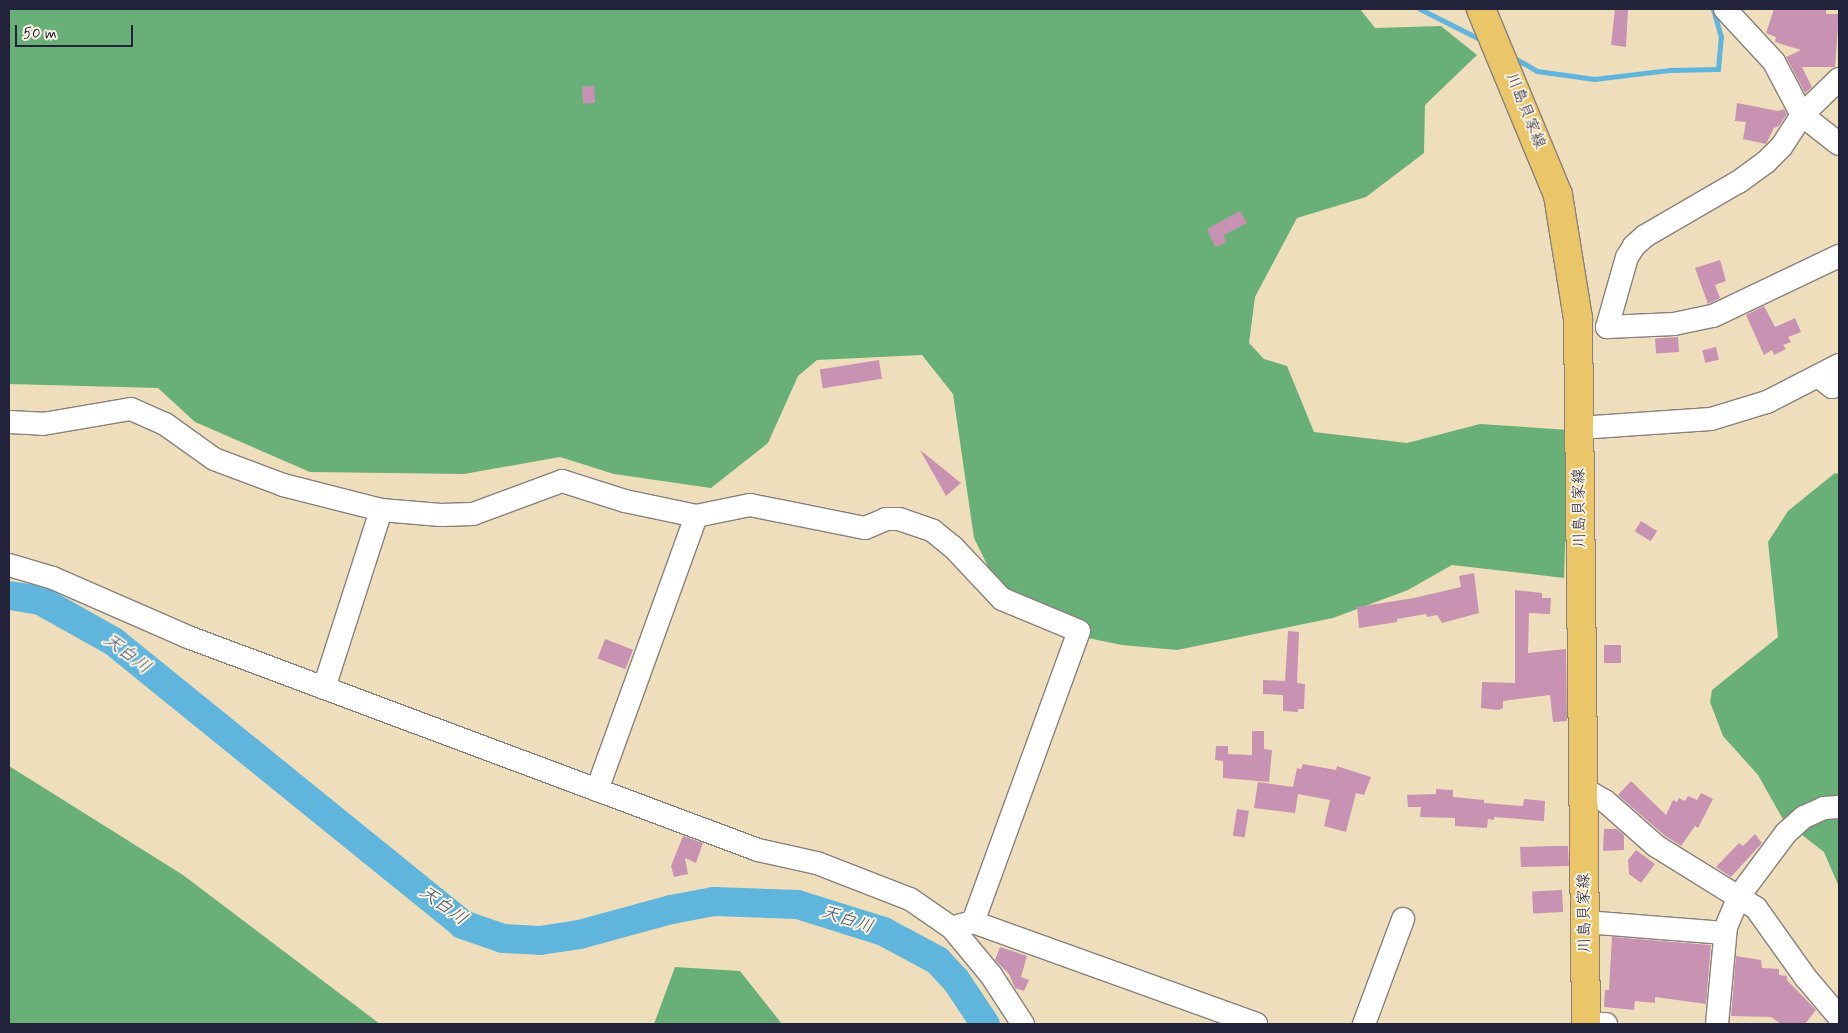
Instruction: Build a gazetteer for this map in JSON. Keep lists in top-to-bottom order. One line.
{"streets":{"main road":["川島貝家線"]},"water":["天白川"],"scale_bar":"50 m"}
